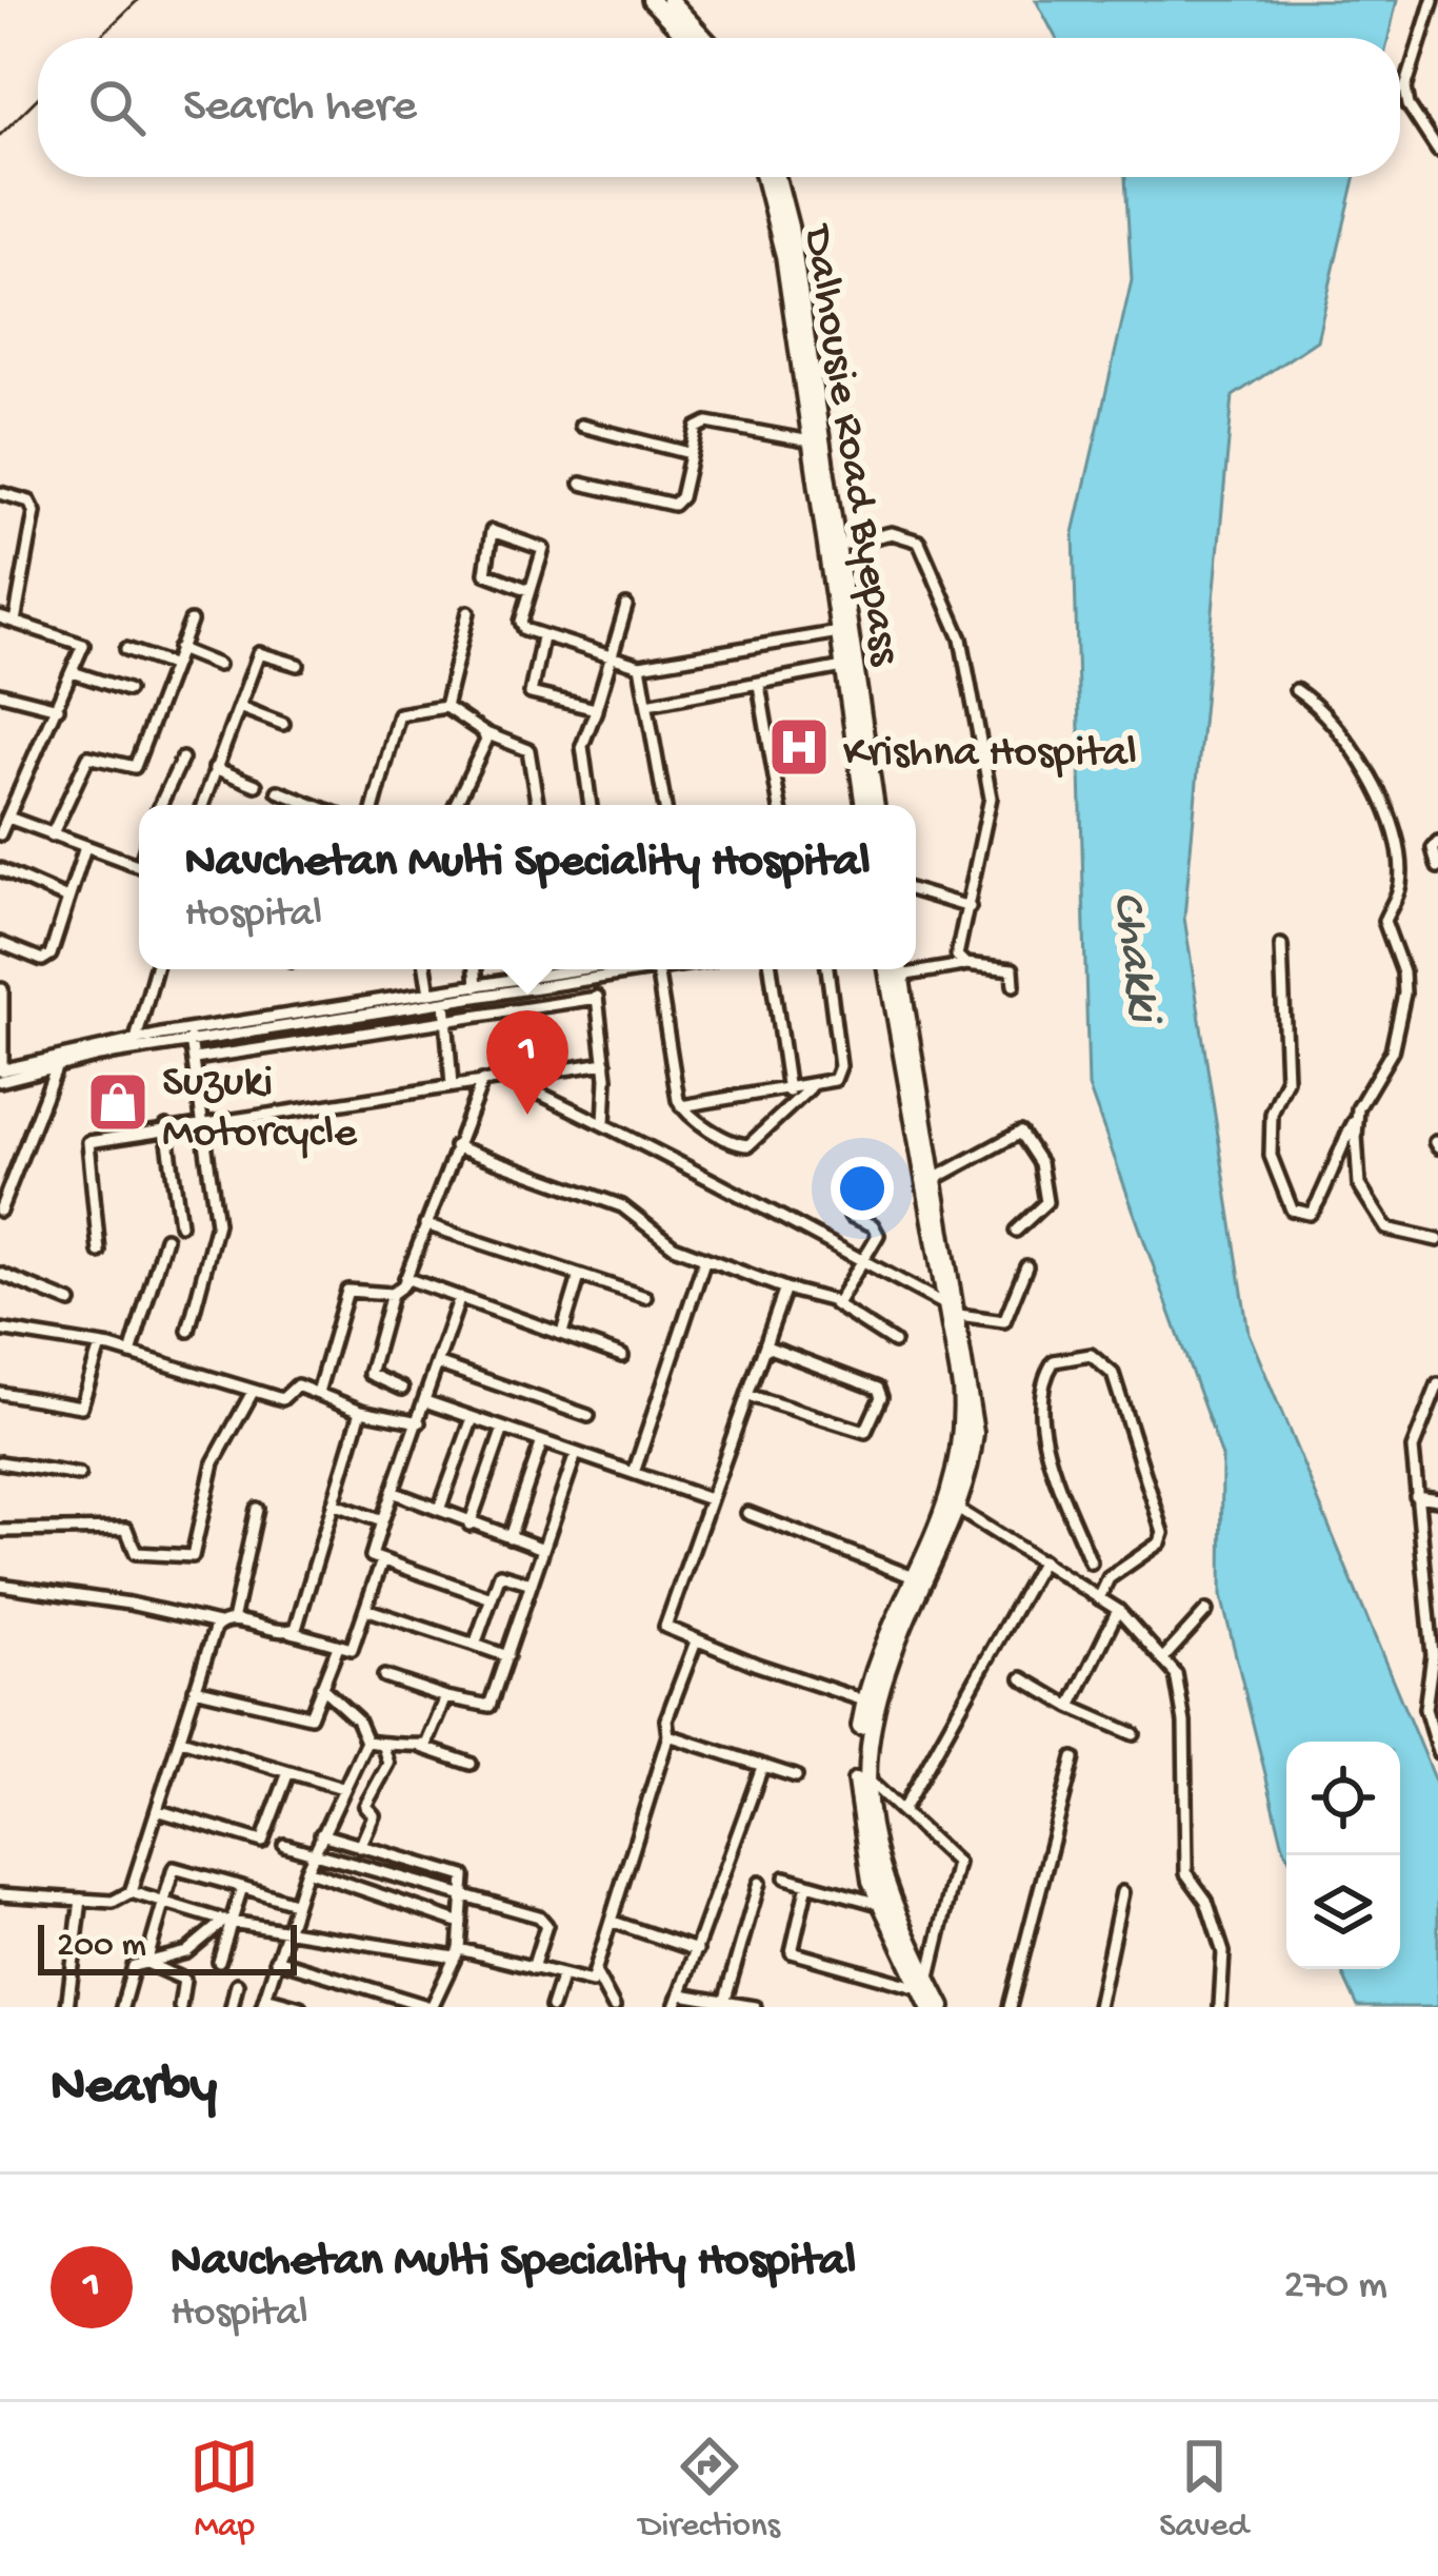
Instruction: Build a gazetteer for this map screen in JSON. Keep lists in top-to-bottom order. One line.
{"streets":{"highway":["Dalhousie Road Byepass"]},"water":["Chakki"],"places":{"hospital":["Krishna Hospital"],"shop":["Suzuki Motorcycle"]},"scale_bar":"200 m","page":{"search":"Search here","popup":["Navchetan Multi Speciality Hospital","Hospital"],"pins":"1","scale":"200 m","heading":"Nearby","list":[{"mark":"1","name":"Navchetan Multi Speciality Hospital","note":"Hospital","value":"270 m"}],"nav":["Map","Directions","Saved"]}}
